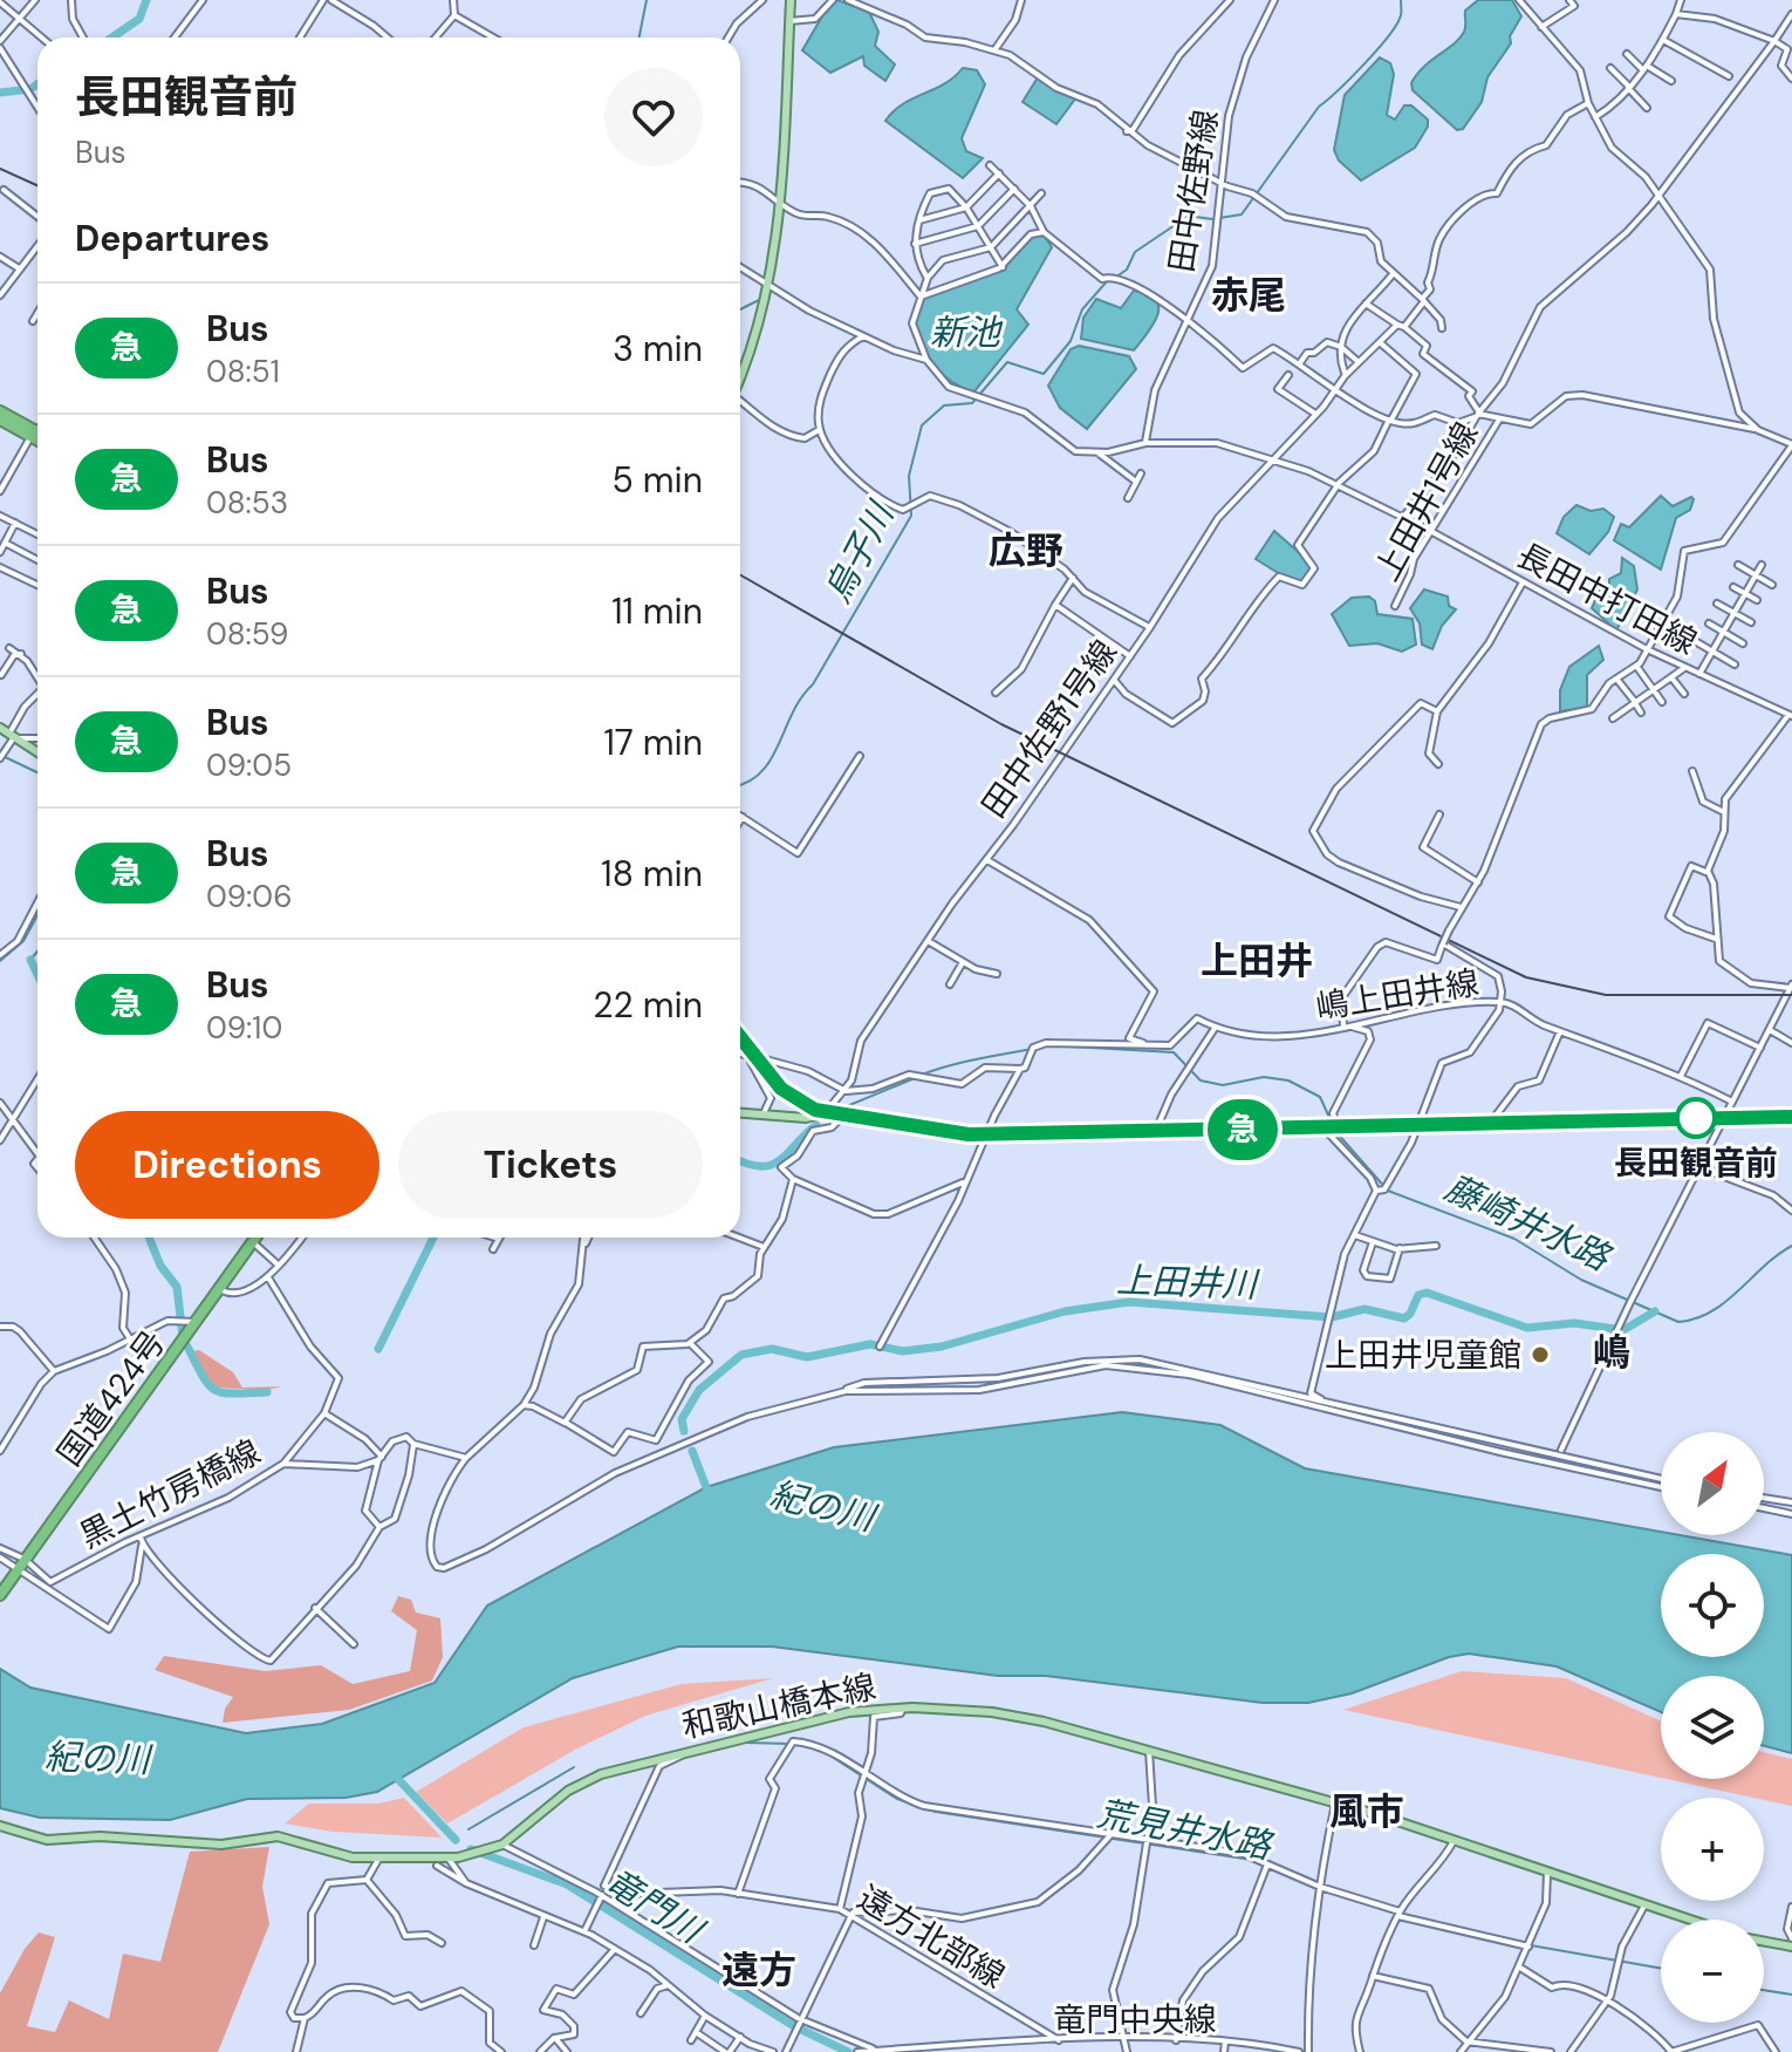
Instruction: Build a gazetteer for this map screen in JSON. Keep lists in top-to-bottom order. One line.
{"streets":{"highway":["国道424号"],"main road":["和歌山橋本線"],"street":["田中佐野線","上田井1号線","長田中打田線","田中佐野1号線","嶋上田井線","黒土竹房橋線","遠方北部線","竜門中央線"]},"crossings":[["田中佐野線","長田中打田線"],["上田井1号線","長田中打田線"],["長田中打田線","田中佐野1号線"],["遠方北部線","竜門中央線"]],"districts":["赤尾","広野","上田井","嶋","風市","遠方"],"water":["新池","烏子川","藤崎井水路","上田井川","紀の川","荒見井水路","竜門川"],"places":["長田観音前","上田井児童館"],"lines":["bus line 急"],"north":"top right","page":{"on_map":"急","heading":[["長田観音前","Bus"],"Departures"],"list":[{"mark":"急","name":"Bus","note":"08:51","value":"3 min"},{"mark":"急","name":"Bus","note":"08:53","value":"5 min"},{"mark":"急","name":"Bus","note":"08:59","value":"11 min"},{"mark":"急","name":"Bus","note":"09:05","value":"17 min"},{"mark":"急","name":"Bus","note":"09:06","value":"18 min"},{"mark":"急","name":"Bus","note":"09:10","value":"22 min"}],"buttons":["Directions","Tickets"],"map_buttons":["+","−"]}}
